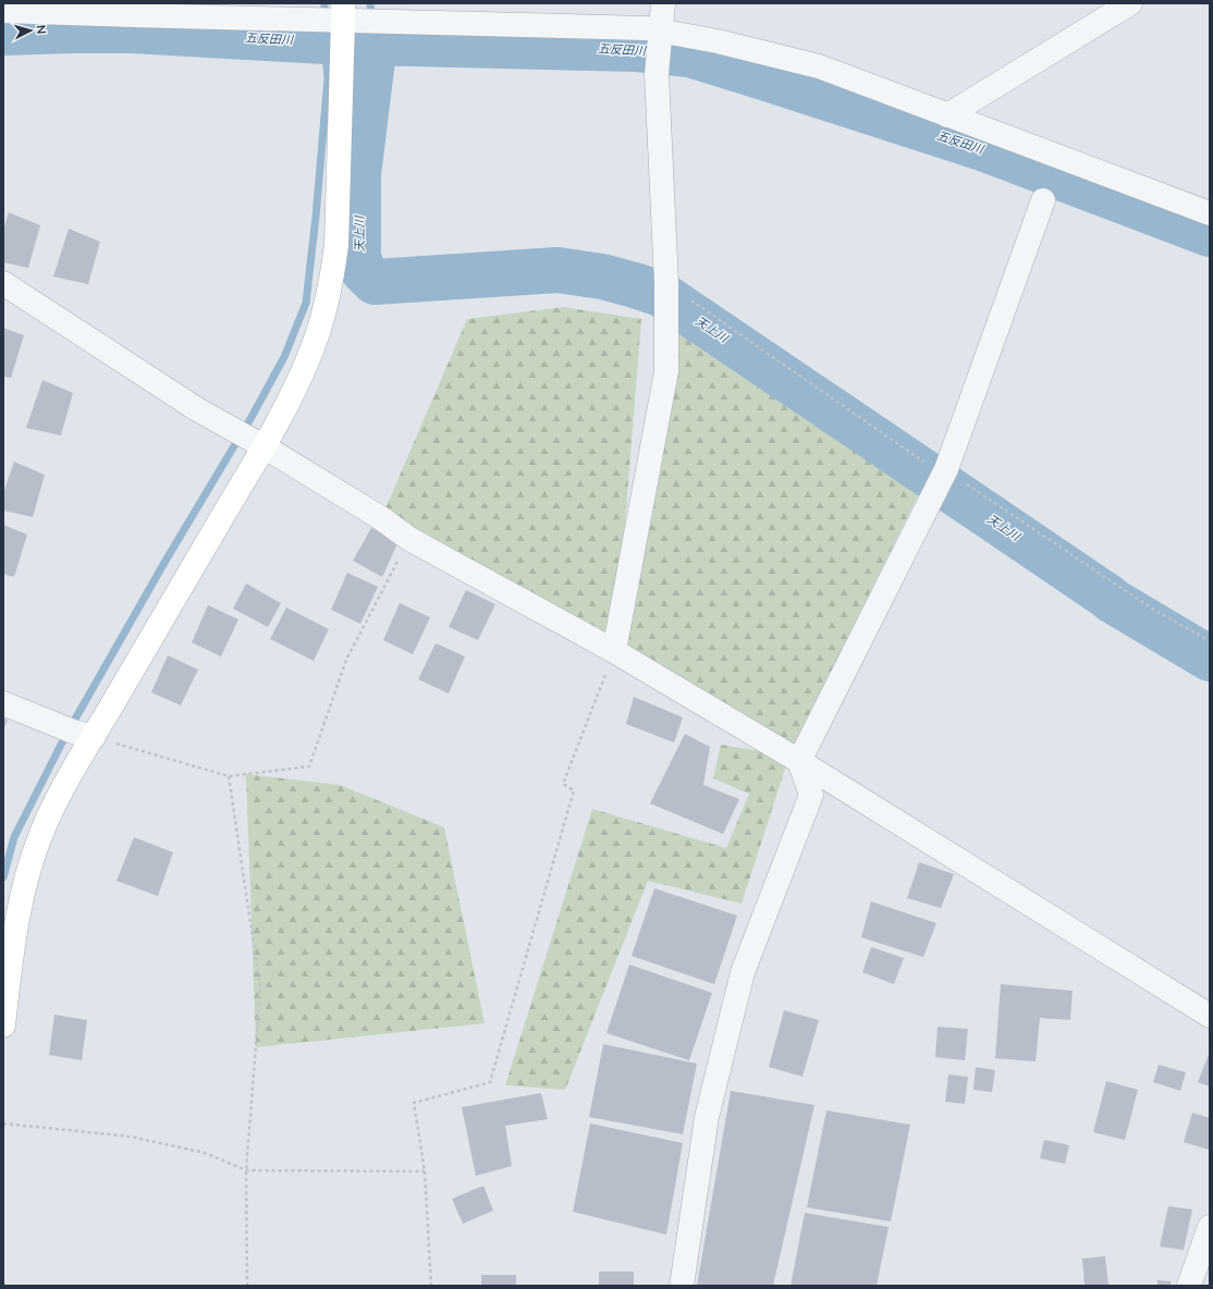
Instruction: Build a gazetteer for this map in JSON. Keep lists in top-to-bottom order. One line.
{"water":["五反田川","天上川"],"north":"right"}
